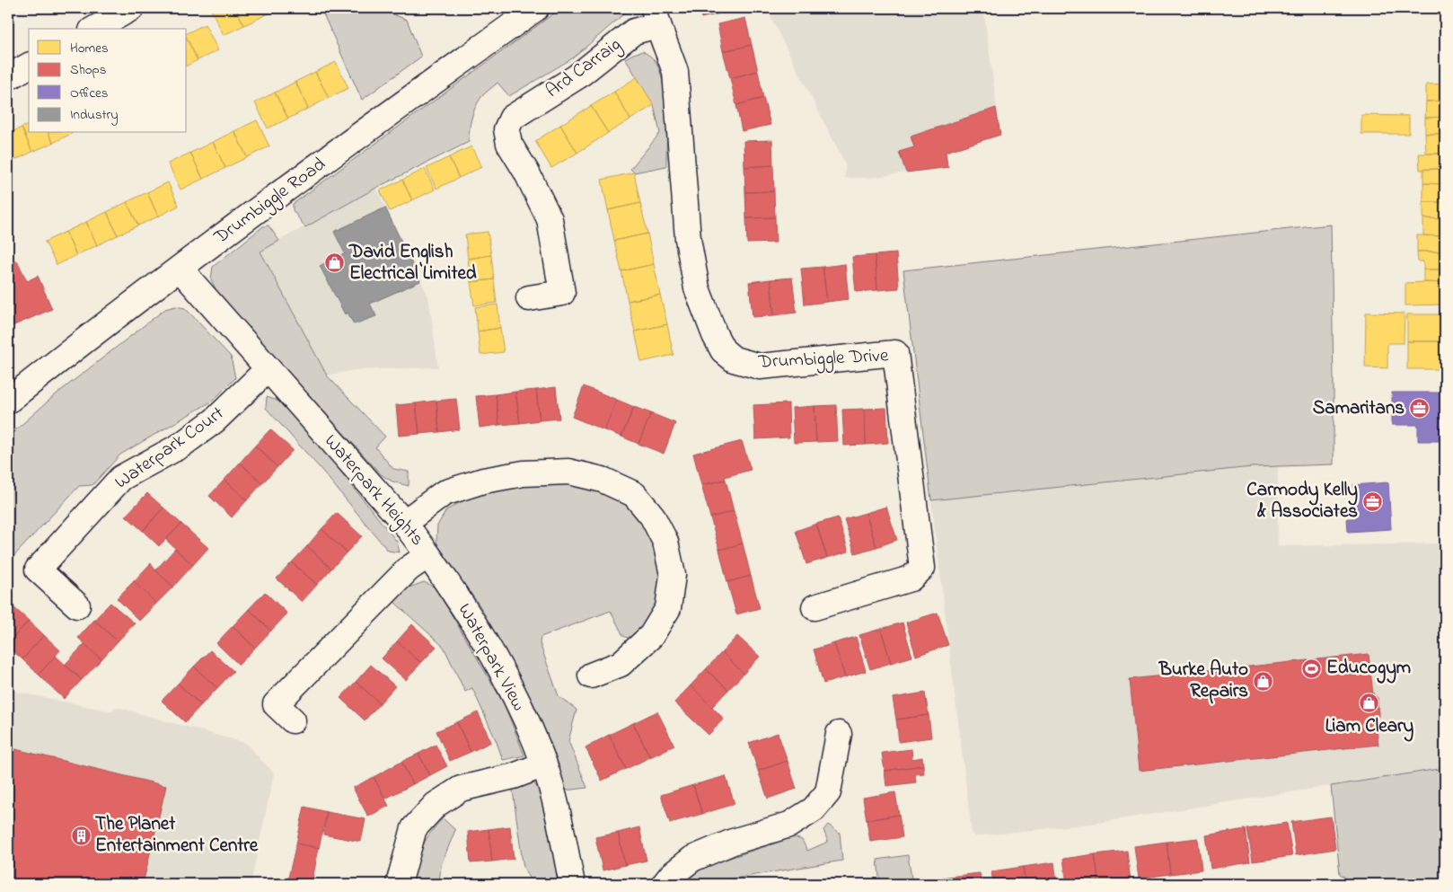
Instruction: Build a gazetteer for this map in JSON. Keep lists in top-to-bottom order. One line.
{"streets":{"street":["Ard Carraig","Drumbiggle Road","Drumbiggle Drive","Waterpark Court","Waterpark Heights","Waterpark View"]},"crossings":[["Ard Carraig","Drumbiggle Drive"],["Drumbiggle Road","Waterpark Heights"],["Waterpark Court","Waterpark Heights"],["Waterpark Heights","Waterpark View"]],"places":{"shop":["David English Electrical Limited","Burke Auto Repairs","Liam Cleary"],"office":["Samaritans","Carmody Kelly & Associates"],"sports":["Educogym"],"building":["The Planet Entertainment Centre"]},"legend":["Homes","Shops","Offices","Industry"]}
